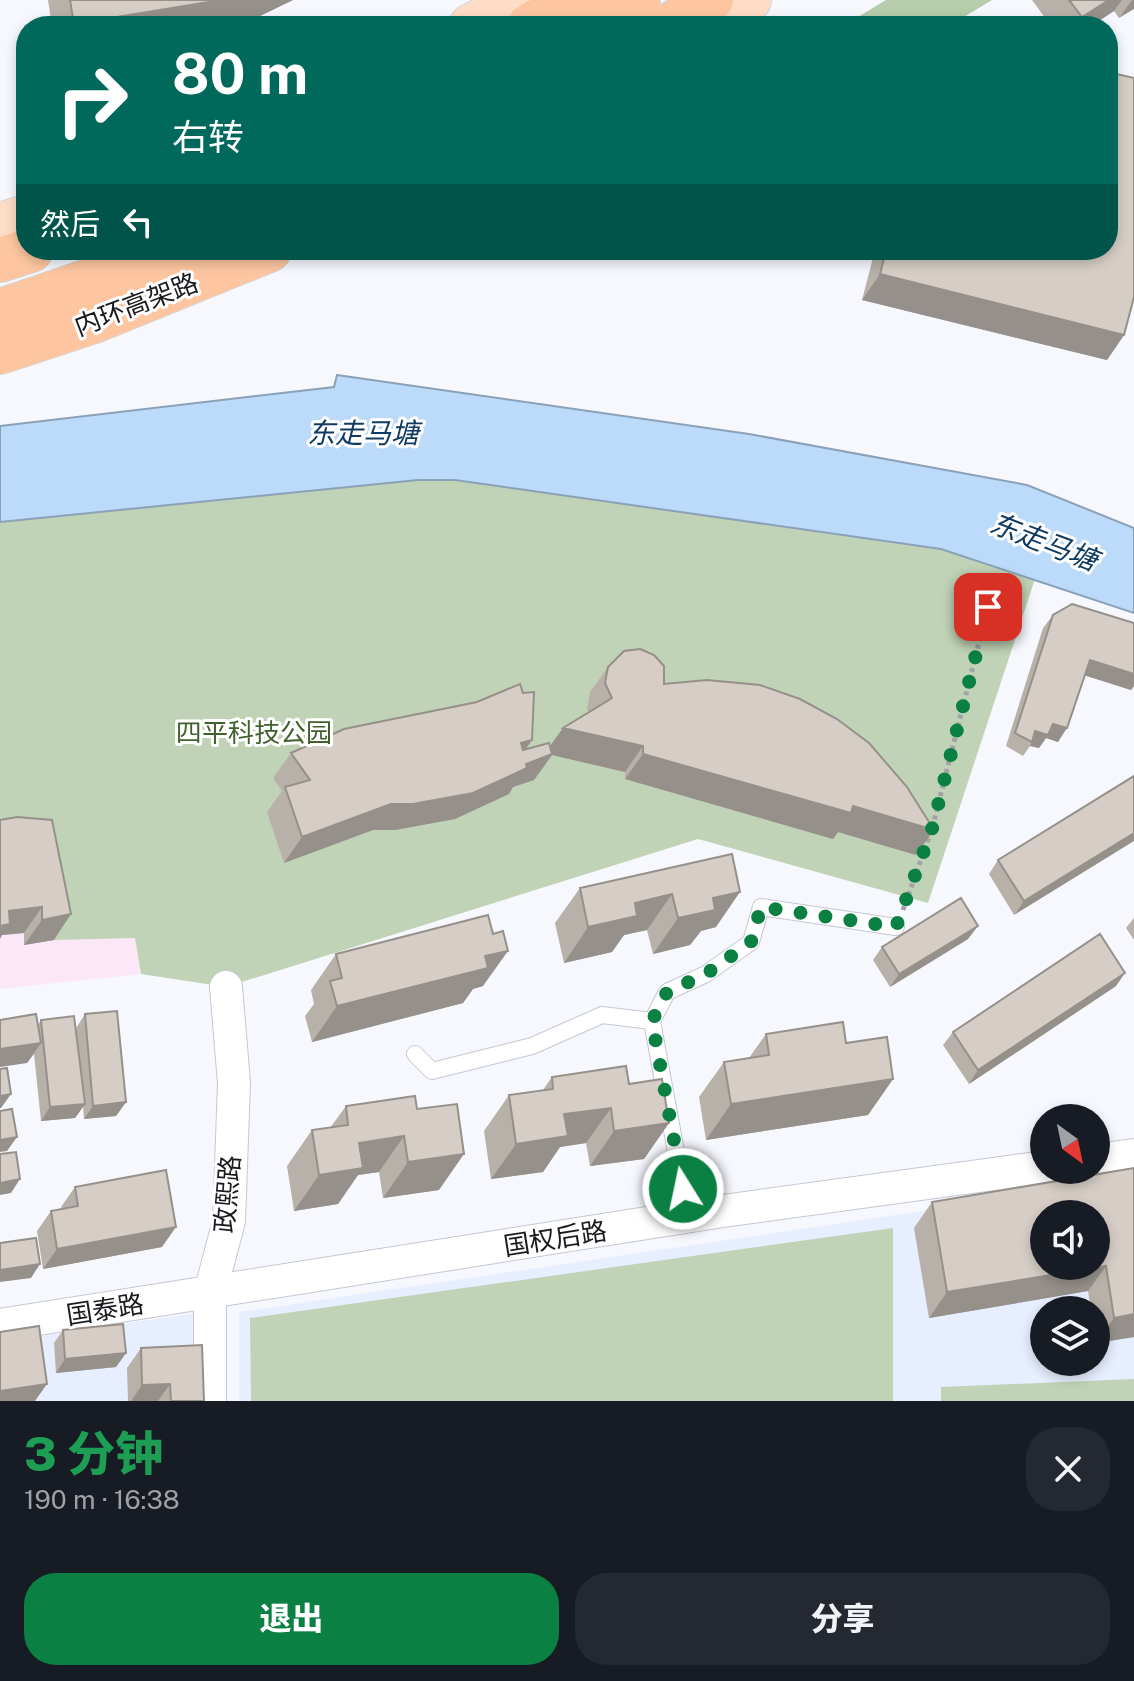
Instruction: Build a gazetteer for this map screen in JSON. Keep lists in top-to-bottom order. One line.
{"streets":{"highway":["内环高架路"],"street":["政熙路","国权后路","国泰路"]},"crossings":[["政熙路","国权后路"],["政熙路","国泰路"],["国权后路","国泰路"]],"water":["东走马塘"],"parks":["四平科技公园"],"north":"bottom right","page":{"turn":["80 m","右转"],"then":"然后","heading":["3 分钟","190 m · 16:38"],"buttons":["退出","分享"]}}
